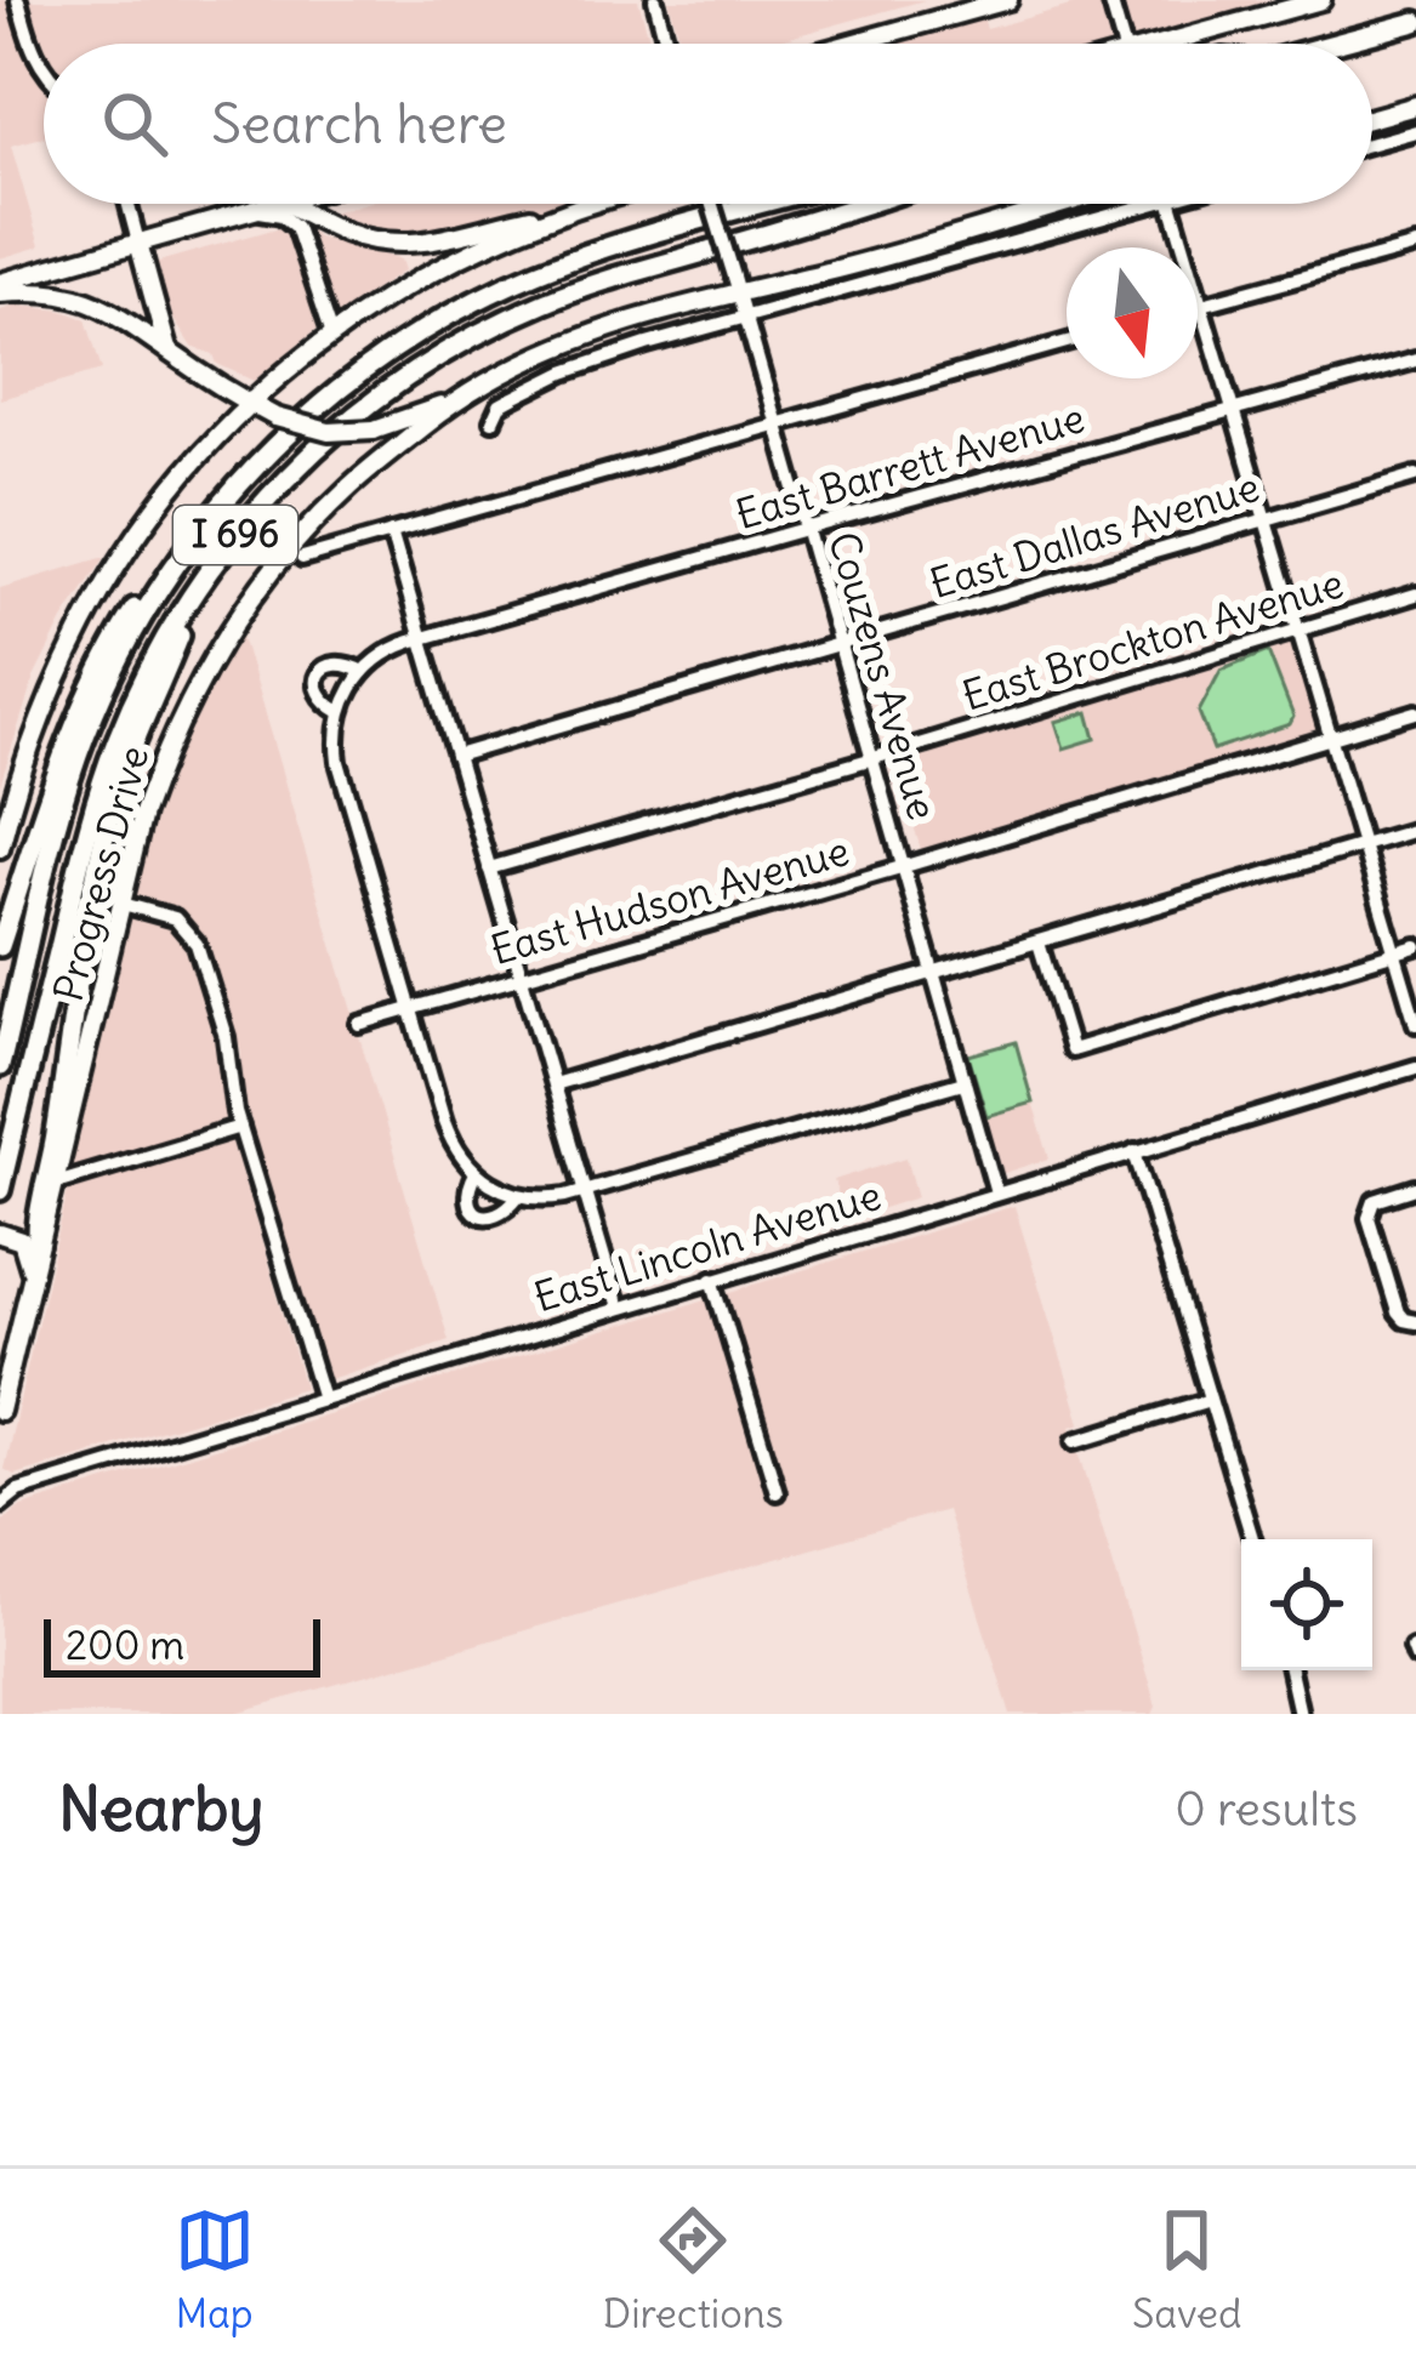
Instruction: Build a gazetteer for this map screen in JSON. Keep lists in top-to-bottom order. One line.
{"streets":{"highway":["I 696"],"main road":["Progress Drive"],"street":["East Barrett Avenue","East Dallas Avenue","East Brockton Avenue","Couzens Avenue","East Hudson Avenue","East Lincoln Avenue"]},"crossings":[["East Barrett Avenue","Couzens Avenue"],["East Dallas Avenue","Couzens Avenue"],["East Brockton Avenue","Couzens Avenue"],["Couzens Avenue","Progress Drive"],["Couzens Avenue","East Hudson Avenue"],["Couzens Avenue","East Lincoln Avenue"]],"scale_bar":"200 m","north":"bottom","page":{"search":"Search here","scale":"200 m","heading":["Nearby","0 results"],"nav":["Map","Directions","Saved"]}}
